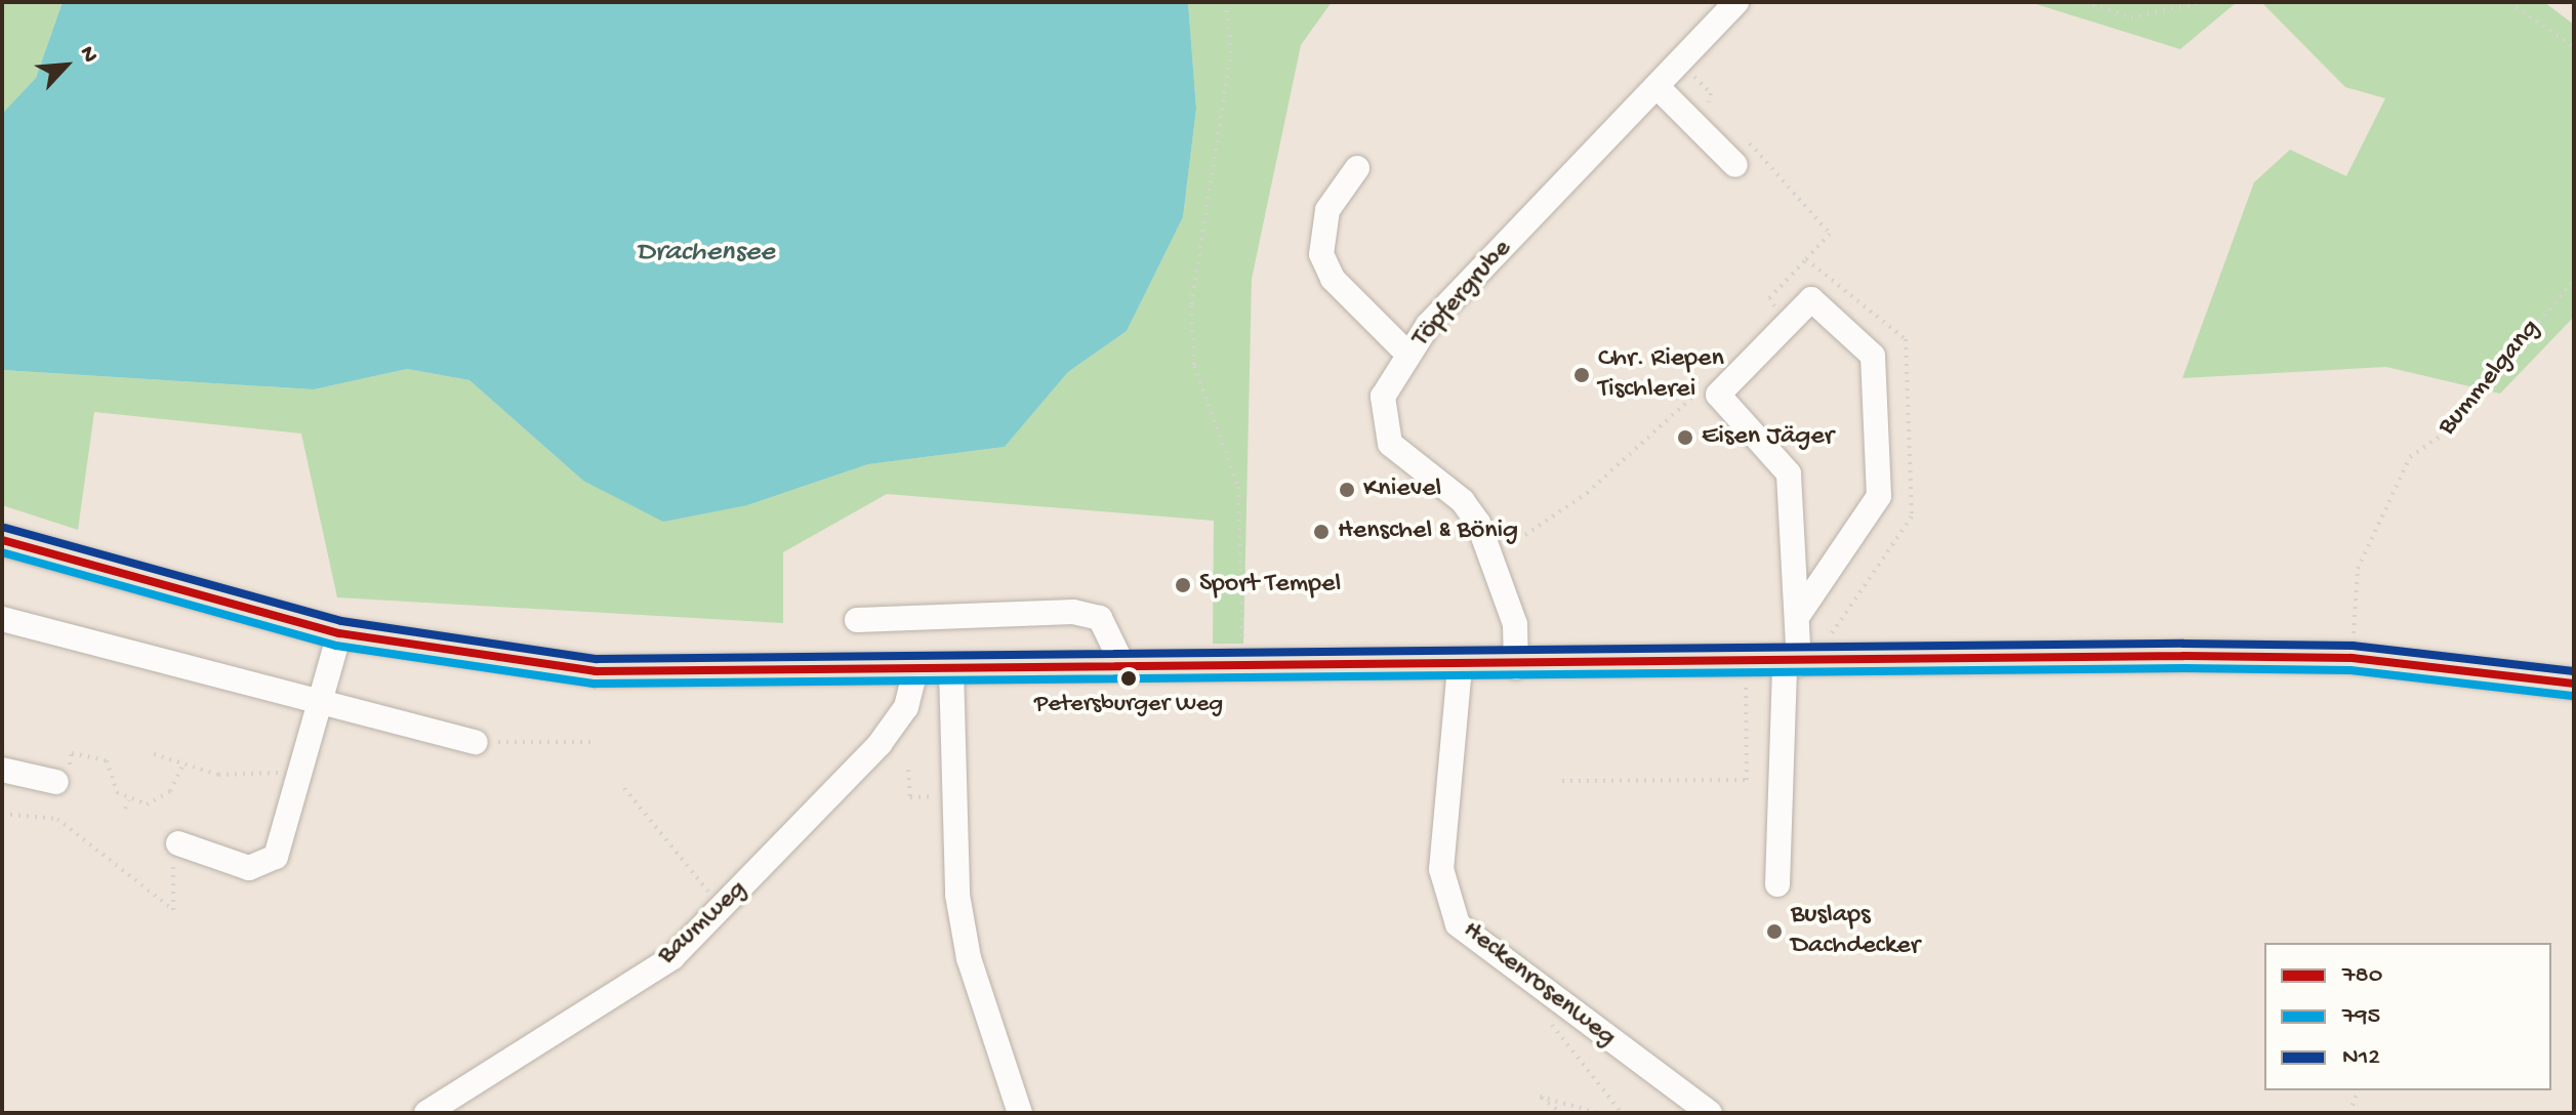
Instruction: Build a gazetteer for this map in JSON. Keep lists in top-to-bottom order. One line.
{"streets":{"street":["Töpfergrube","Baumweg","Heckenrosenweg"],"path":["Bummelgang"]},"water":["Drachensee"],"places":["Chr. Riepen Tischlerei","Eisen Jäger","Knievel","Henschel & Bönig","Sport Tempel","Petersburger Weg","Buslaps Dachdecker"],"lines":["transit line N12","transit line 780","transit line 795"],"legend":["780","795","N12"],"north":"top right"}
